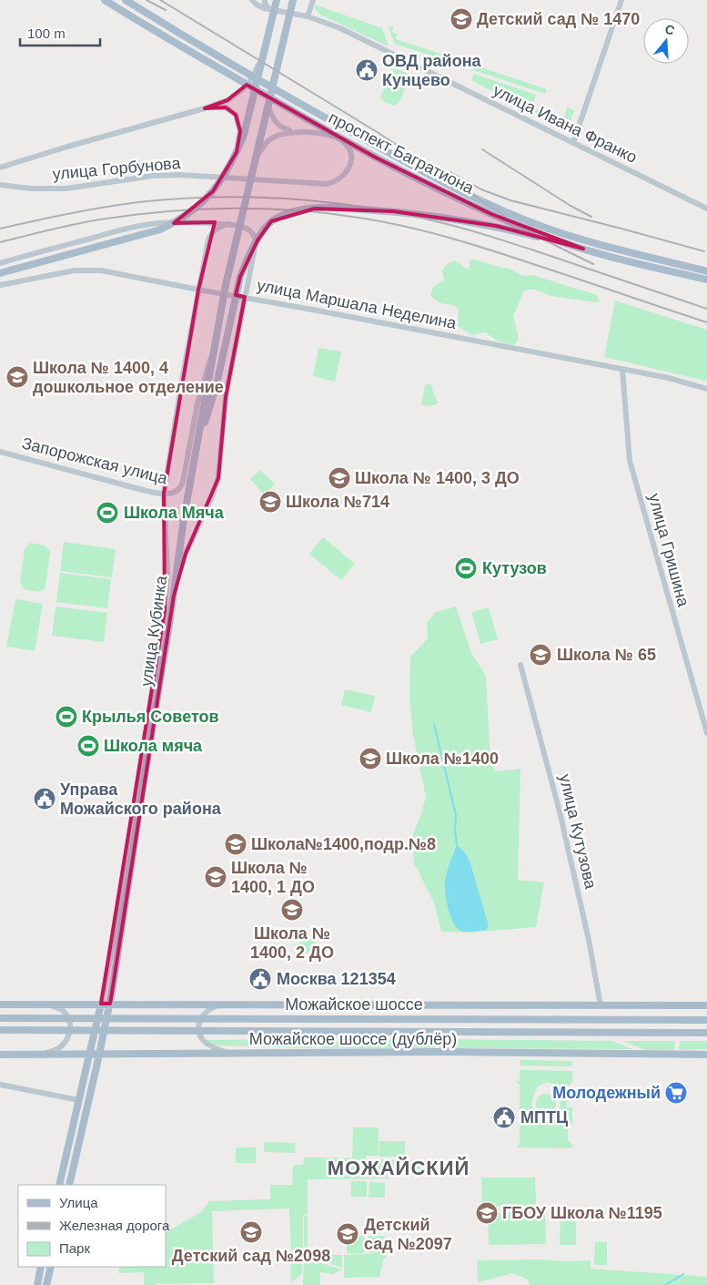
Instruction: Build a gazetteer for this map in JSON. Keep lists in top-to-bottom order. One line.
{"streets":{"main road":["проспект Багратиона","улица Кубинка","Можайское шоссе","Можайское шоссе (дублёр)"],"street":["улица Ивана Франко","улица Горбунова","улица Маршала Неделина","Запорожская улица","улица Гришина","улица Кутузова"]},"crossings":[["улица Маршала Неделина","улица Гришина"],["Запорожская улица","улица Кубинка"],["улица Кубинка","Можайское шоссе (дублёр)"]],"districts":["МОЖАЙСКИЙ"],"places":{"school or university":["Детский сад № 1470","Школа № 1400, 4 дошкольное отделение","Школа № 1400, 3 ДО","Школа №714","Школа № 65","Школа №1400","Школа№1400,подр.№8","Школа № 1400, 1 ДО","Школа № 1400, 2 ДО","ГБОУ Школа №1195","Детский сад №2098","Детский сад №2097"],"public building":["ОВД района Кунцево","Управа Можайского района","Москва 121354","МПТЦ"],"sports":["Школа Мяча","Кутузов","Крылья Советов","Школа мяча"],"supermarket":["Молодежный"]},"legend":["Улица","Железная дорога","Парк"],"scale_bar":"100 m","north":"top"}
